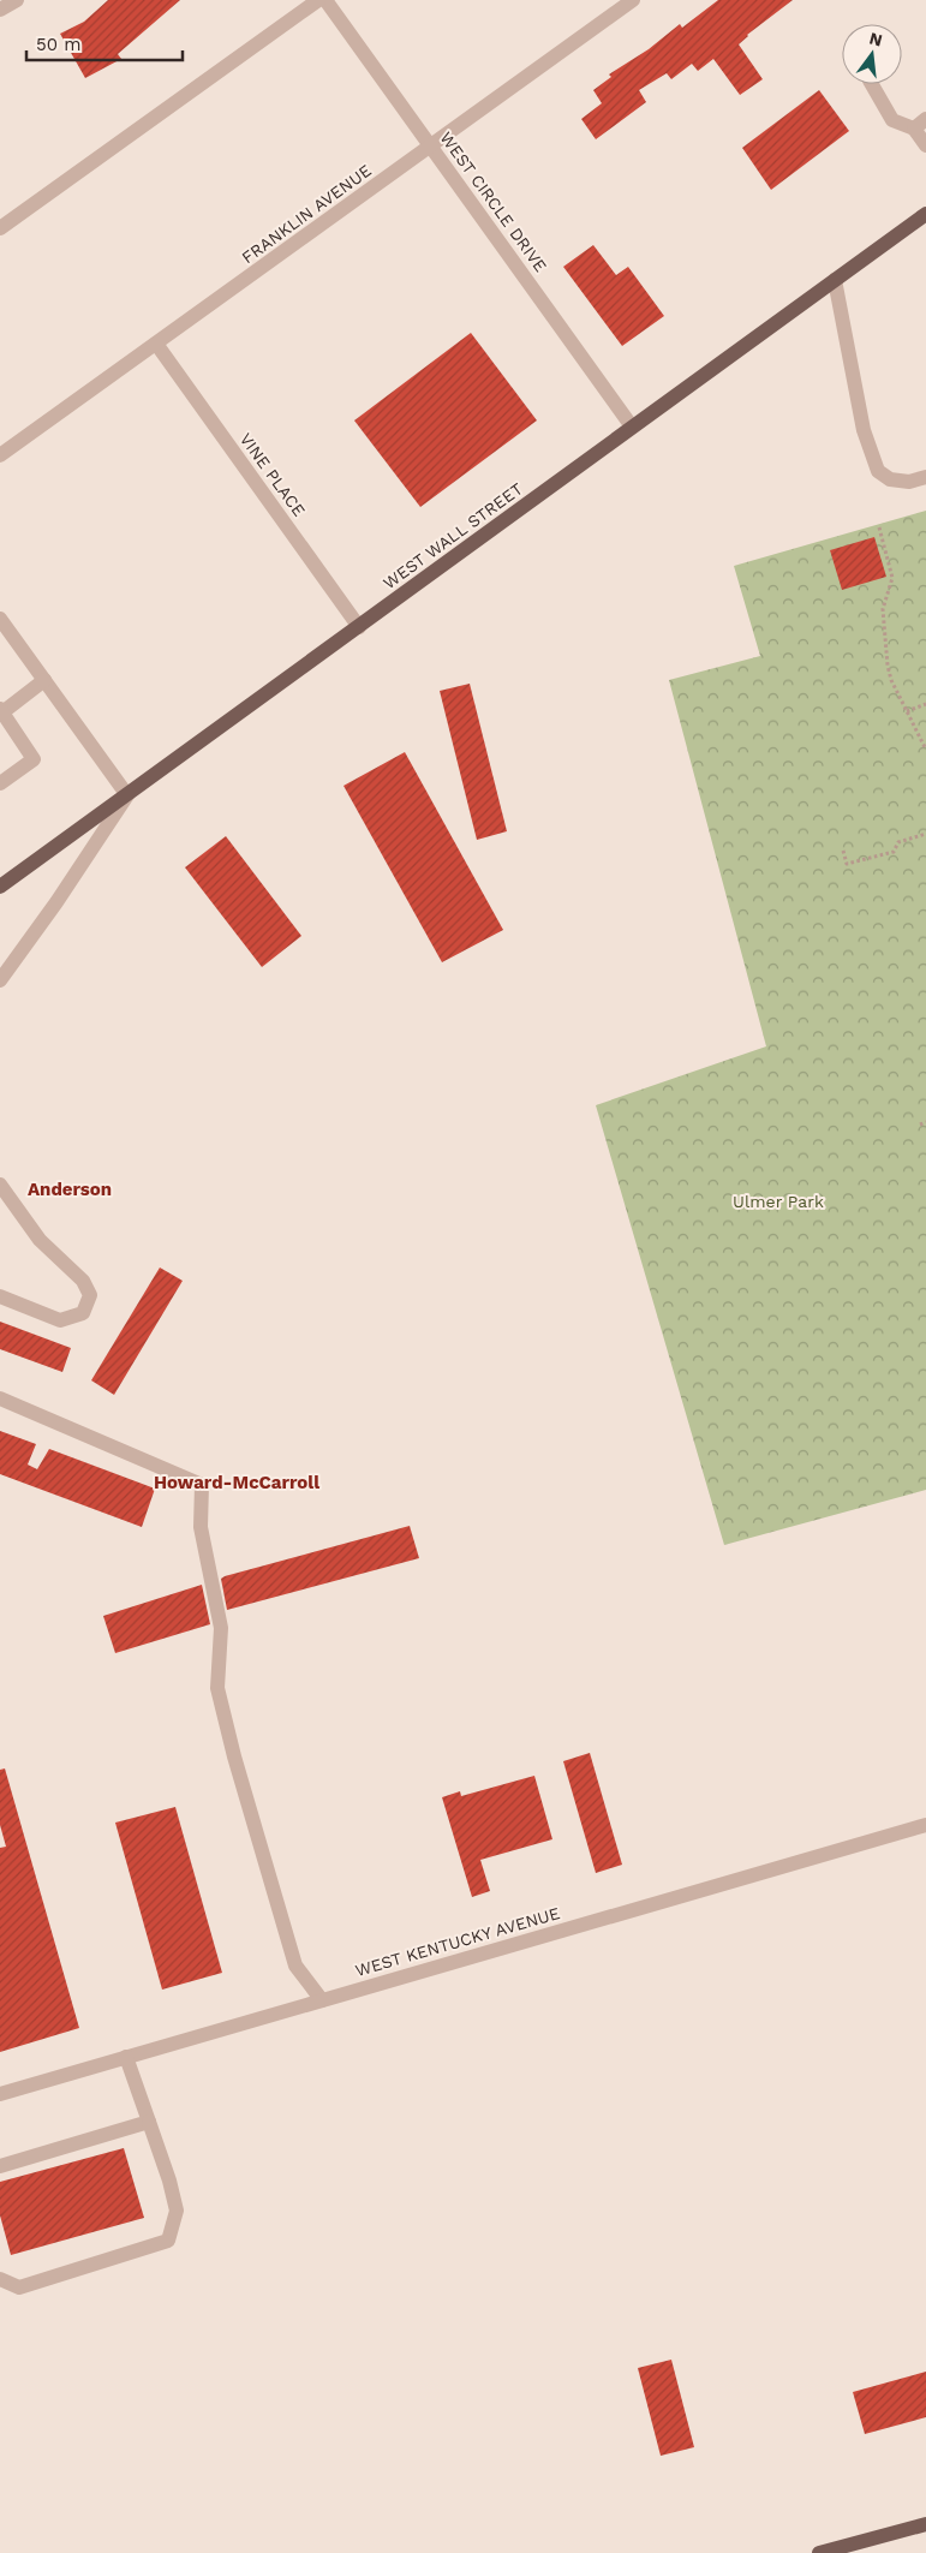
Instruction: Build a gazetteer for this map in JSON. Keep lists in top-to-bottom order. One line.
{"streets":{"main road":["WEST WALL STREET"],"street":["WEST CIRCLE DRIVE","FRANKLIN AVENUE","VINE PLACE","WEST KENTUCKY AVENUE"]},"crossings":[["WEST CIRCLE DRIVE","FRANKLIN AVENUE"],["WEST CIRCLE DRIVE","WEST WALL STREET"],["FRANKLIN AVENUE","VINE PLACE"],["VINE PLACE","WEST WALL STREET"]],"districts":["Anderson","Howard-McCarroll"],"parks":["Ulmer Park"],"scale_bar":"50 m","north":"top"}
